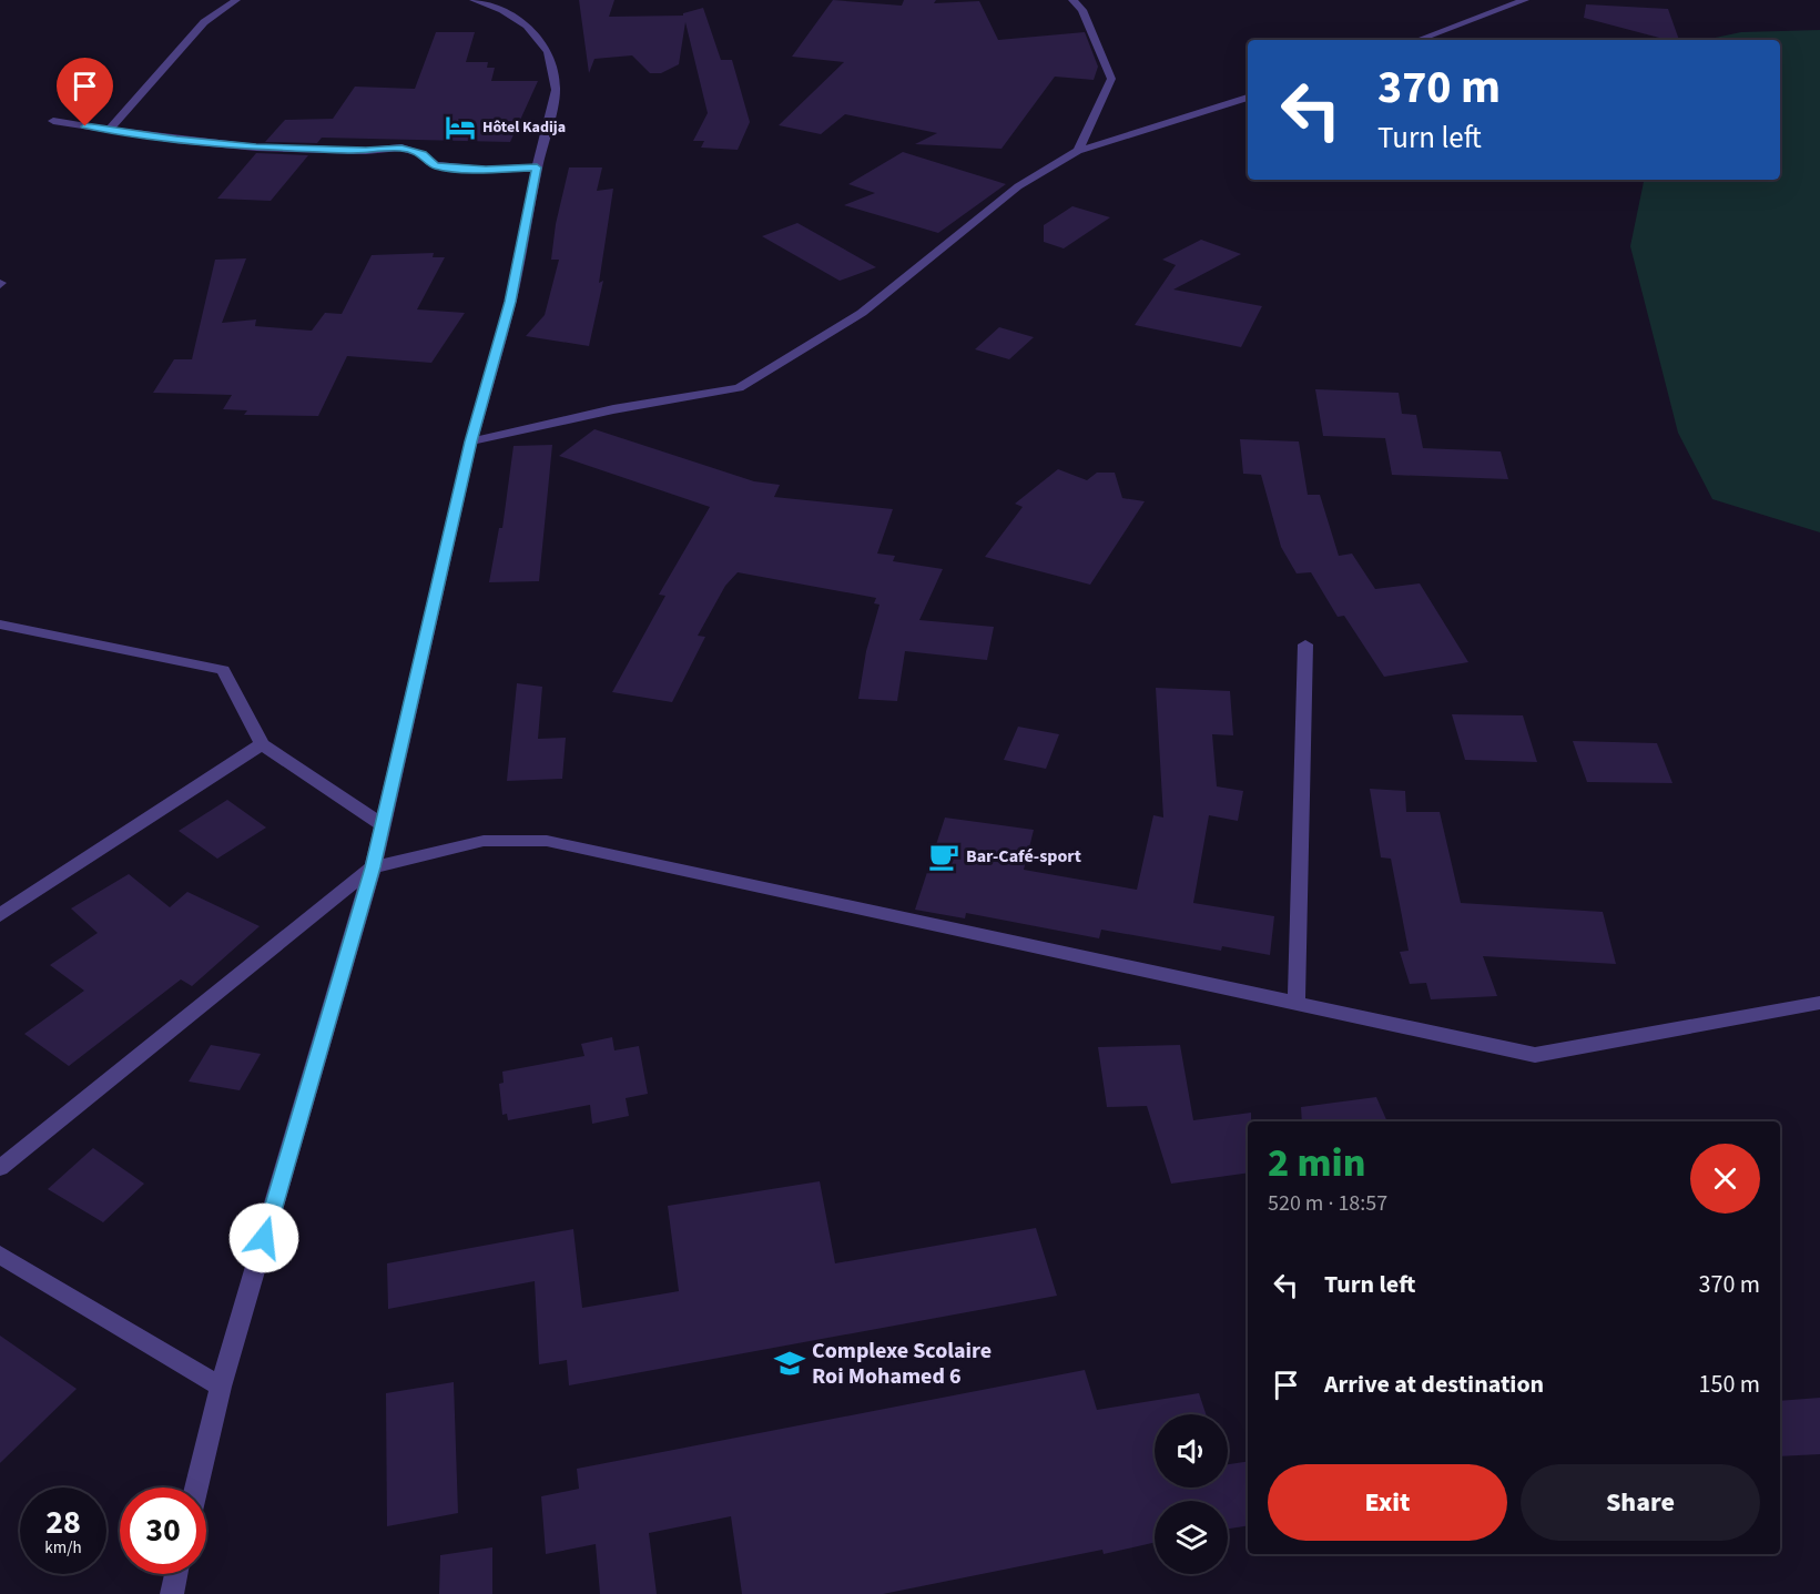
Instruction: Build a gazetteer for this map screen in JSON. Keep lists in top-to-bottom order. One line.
{"places":{"hotel":["Hôtel Kadija"],"cafe":["Bar-Café-sport"],"school or university":["Complexe Scolaire Roi Mohamed 6"]},"page":{"turn":["370 m","Turn left"],"heading":["2 min","520 m · 18:57"],"list":[{"name":"Turn left","value":"370 m"},{"name":"Arrive at destination","value":"150 m"}],"buttons":["Exit","Share"],"speed":"28 km/h","limit":"30"}}
